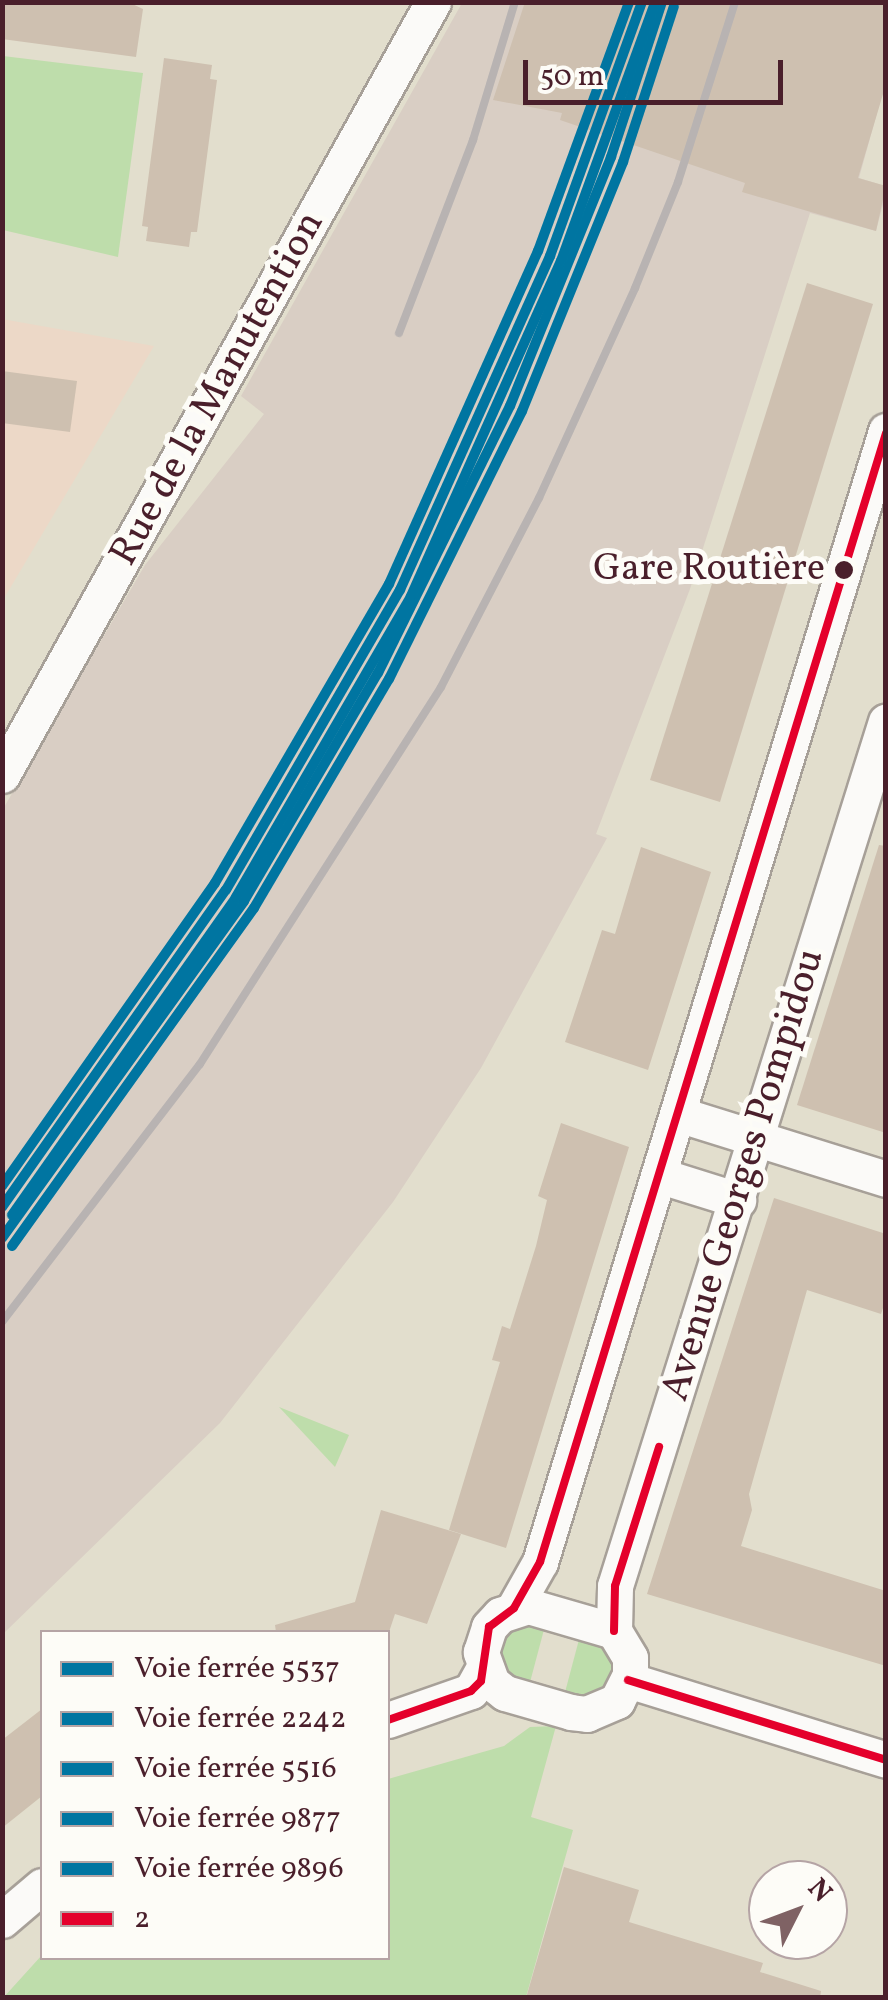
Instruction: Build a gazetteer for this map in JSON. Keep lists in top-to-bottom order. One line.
{"streets":{"street":["Rue de la Manutention","Avenue Georges Pompidou"]},"places":["Gare Routière"],"lines":["rail line 5537","rail line 2242","rail line 9896","rail line 5516","rail line 9877","transit line 2"],"legend":["Voie ferrée 5537","Voie ferrée 2242","Voie ferrée 5516","Voie ferrée 9877","Voie ferrée 9896","2"],"scale_bar":"50 m","north":"top right"}
